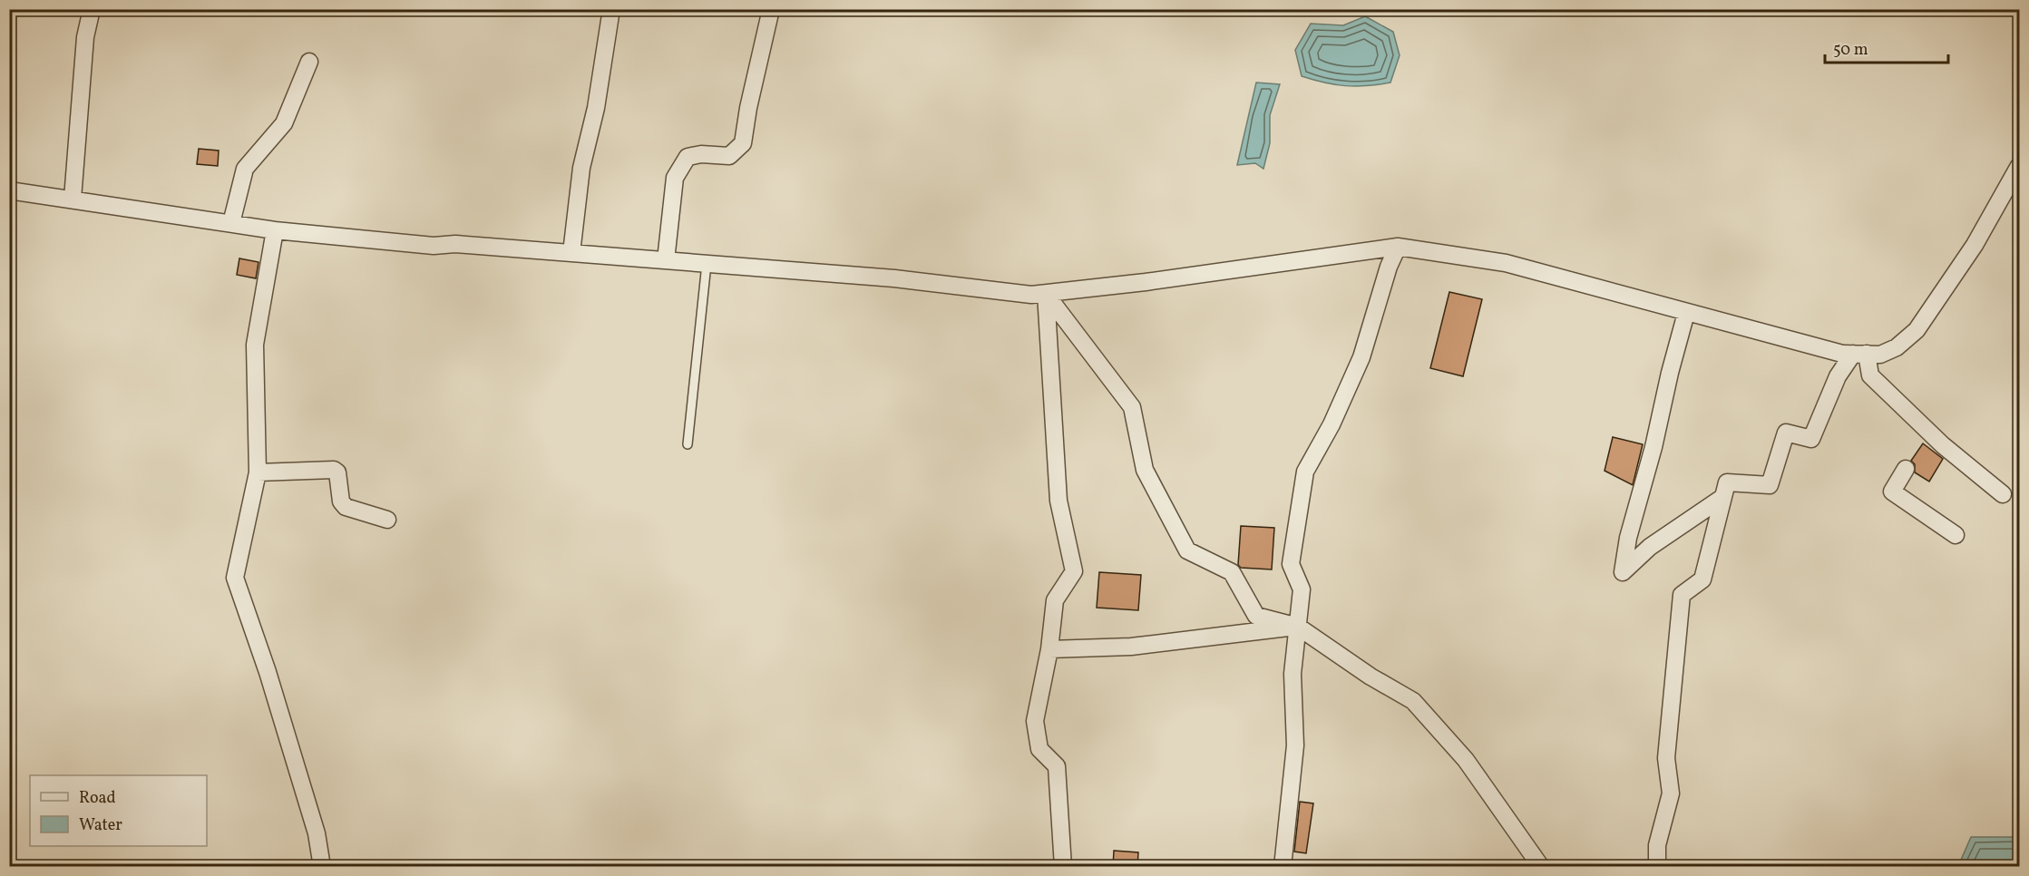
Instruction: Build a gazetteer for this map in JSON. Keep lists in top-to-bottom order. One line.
{"legend":["Road","Water"],"scale_bar":"50 m"}
